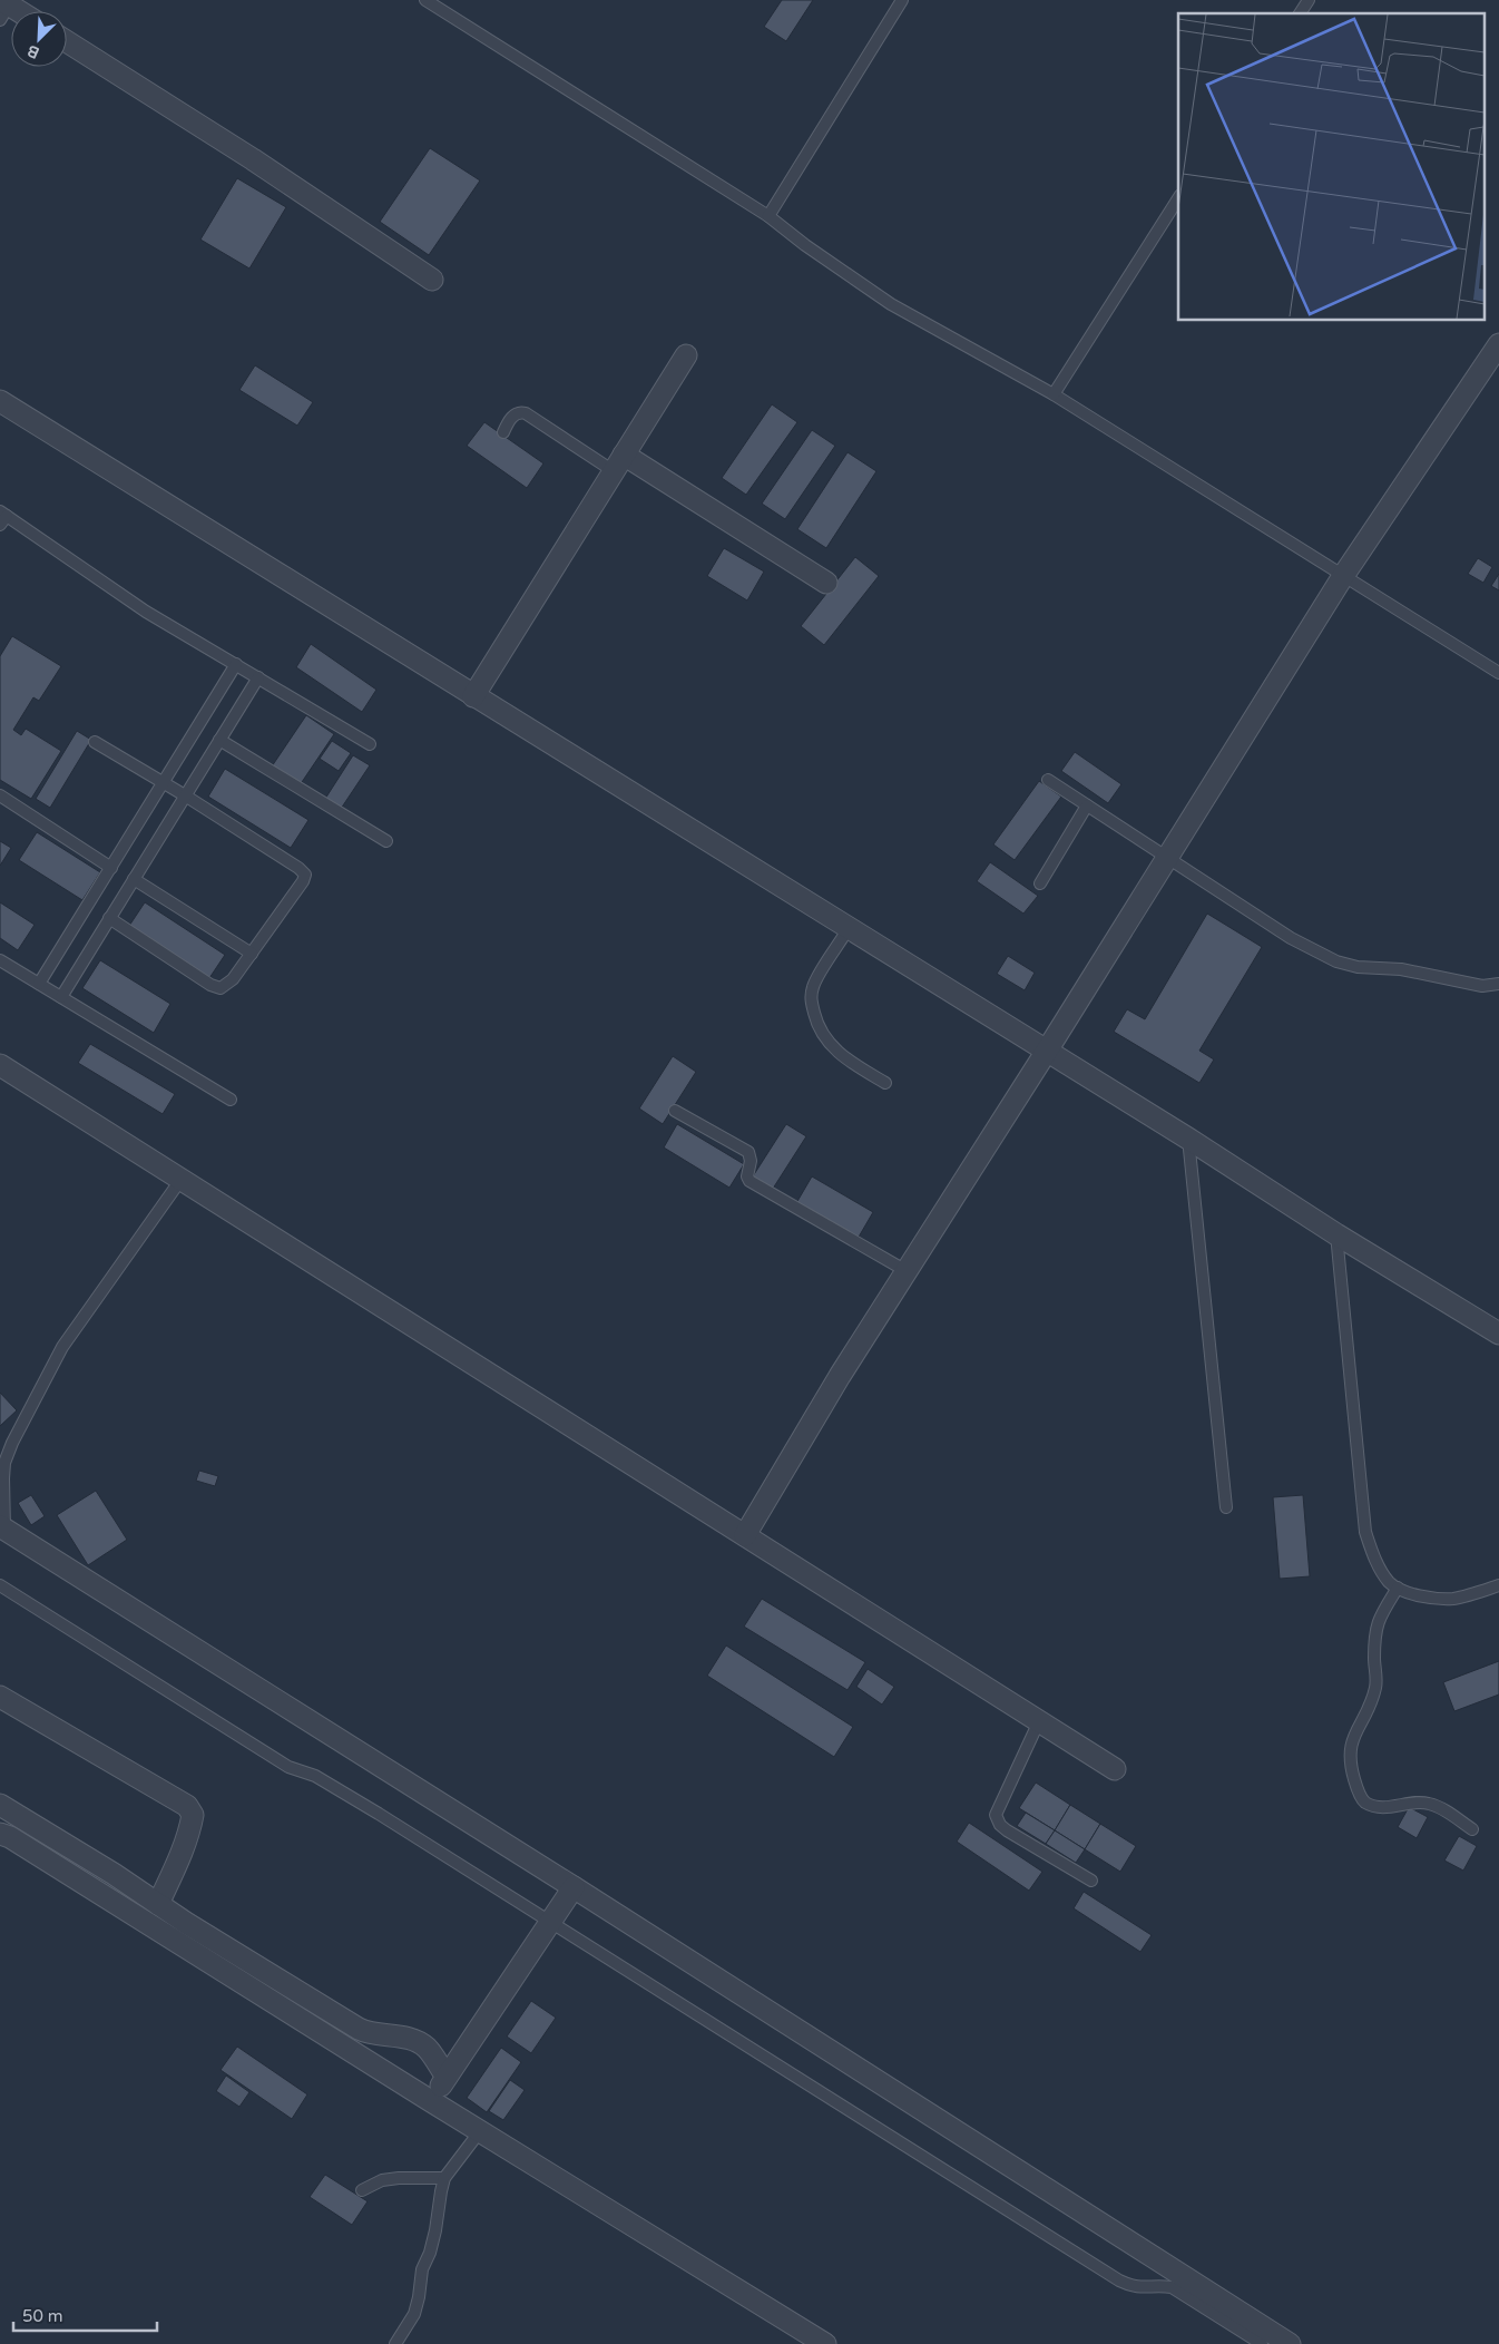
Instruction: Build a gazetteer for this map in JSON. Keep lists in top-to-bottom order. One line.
{"scale_bar":"50 m","north":"bottom left"}
